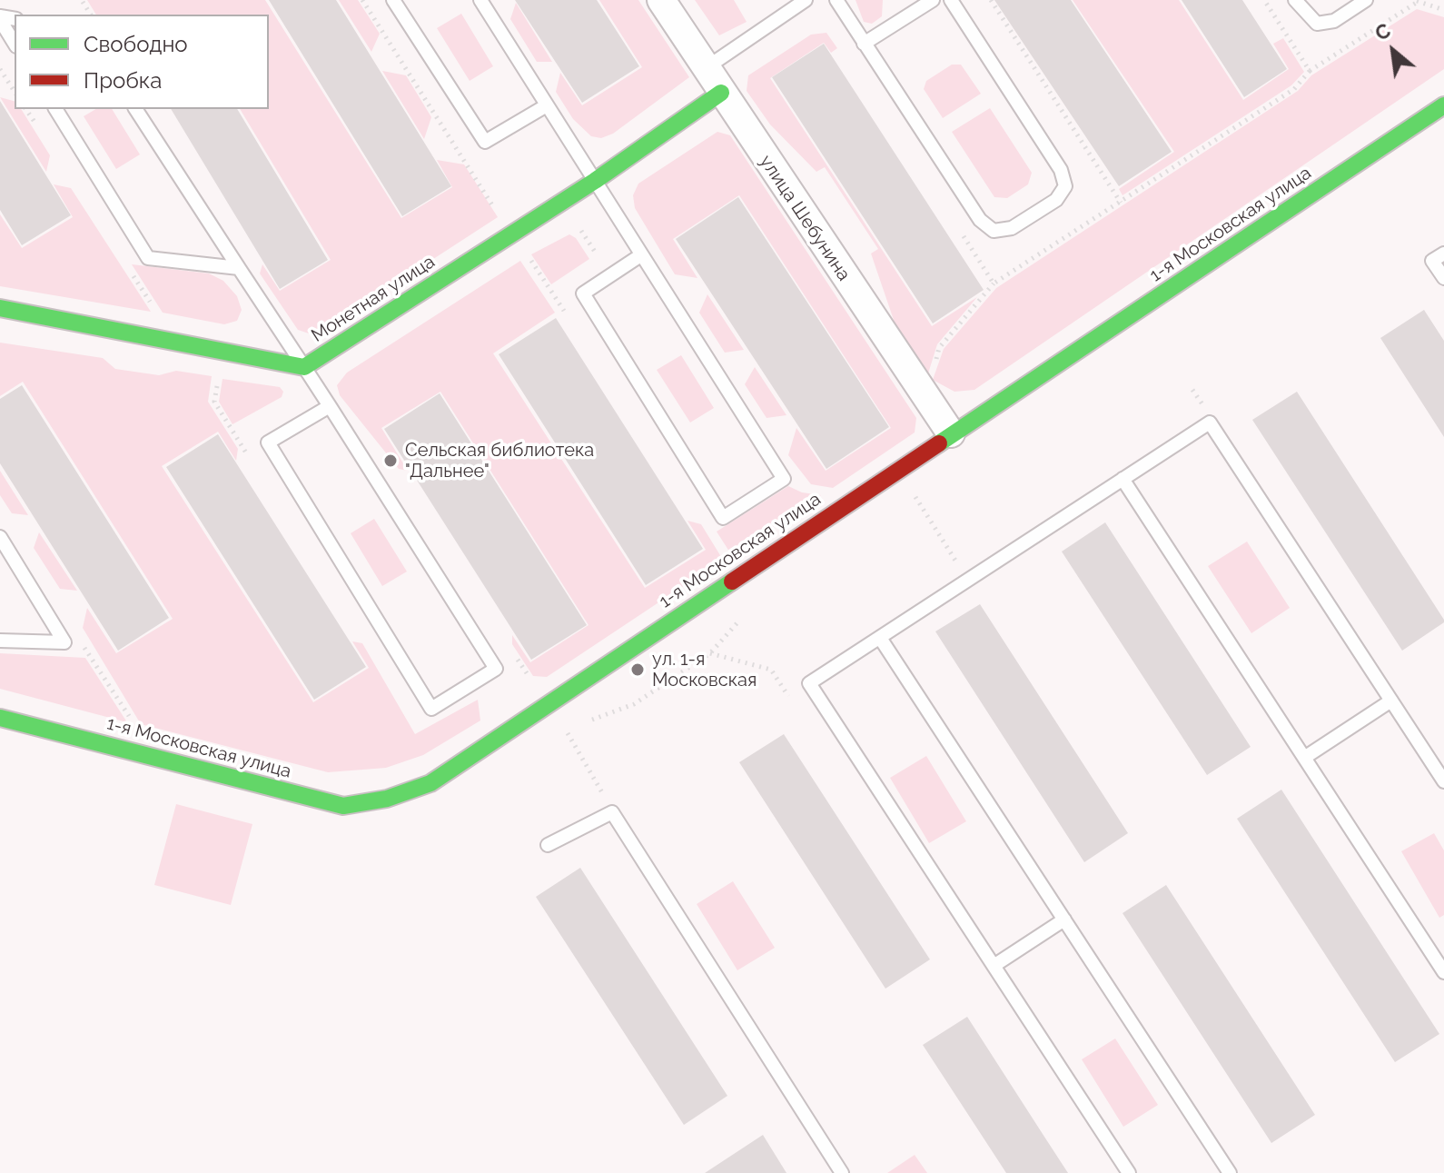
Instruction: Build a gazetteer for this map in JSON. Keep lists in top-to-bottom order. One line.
{"streets":{"street":["улица Шебунина","1-я Московская улица","Монетная улица"]},"crossings":[["улица Шебунина","1-я Московская улица"],["улица Шебунина","Монетная улица"]],"places":["Сельская библиотека \"Дальнее\"","ул. 1-я Московская"],"legend":["Свободно","Пробка"],"north":"top left"}
